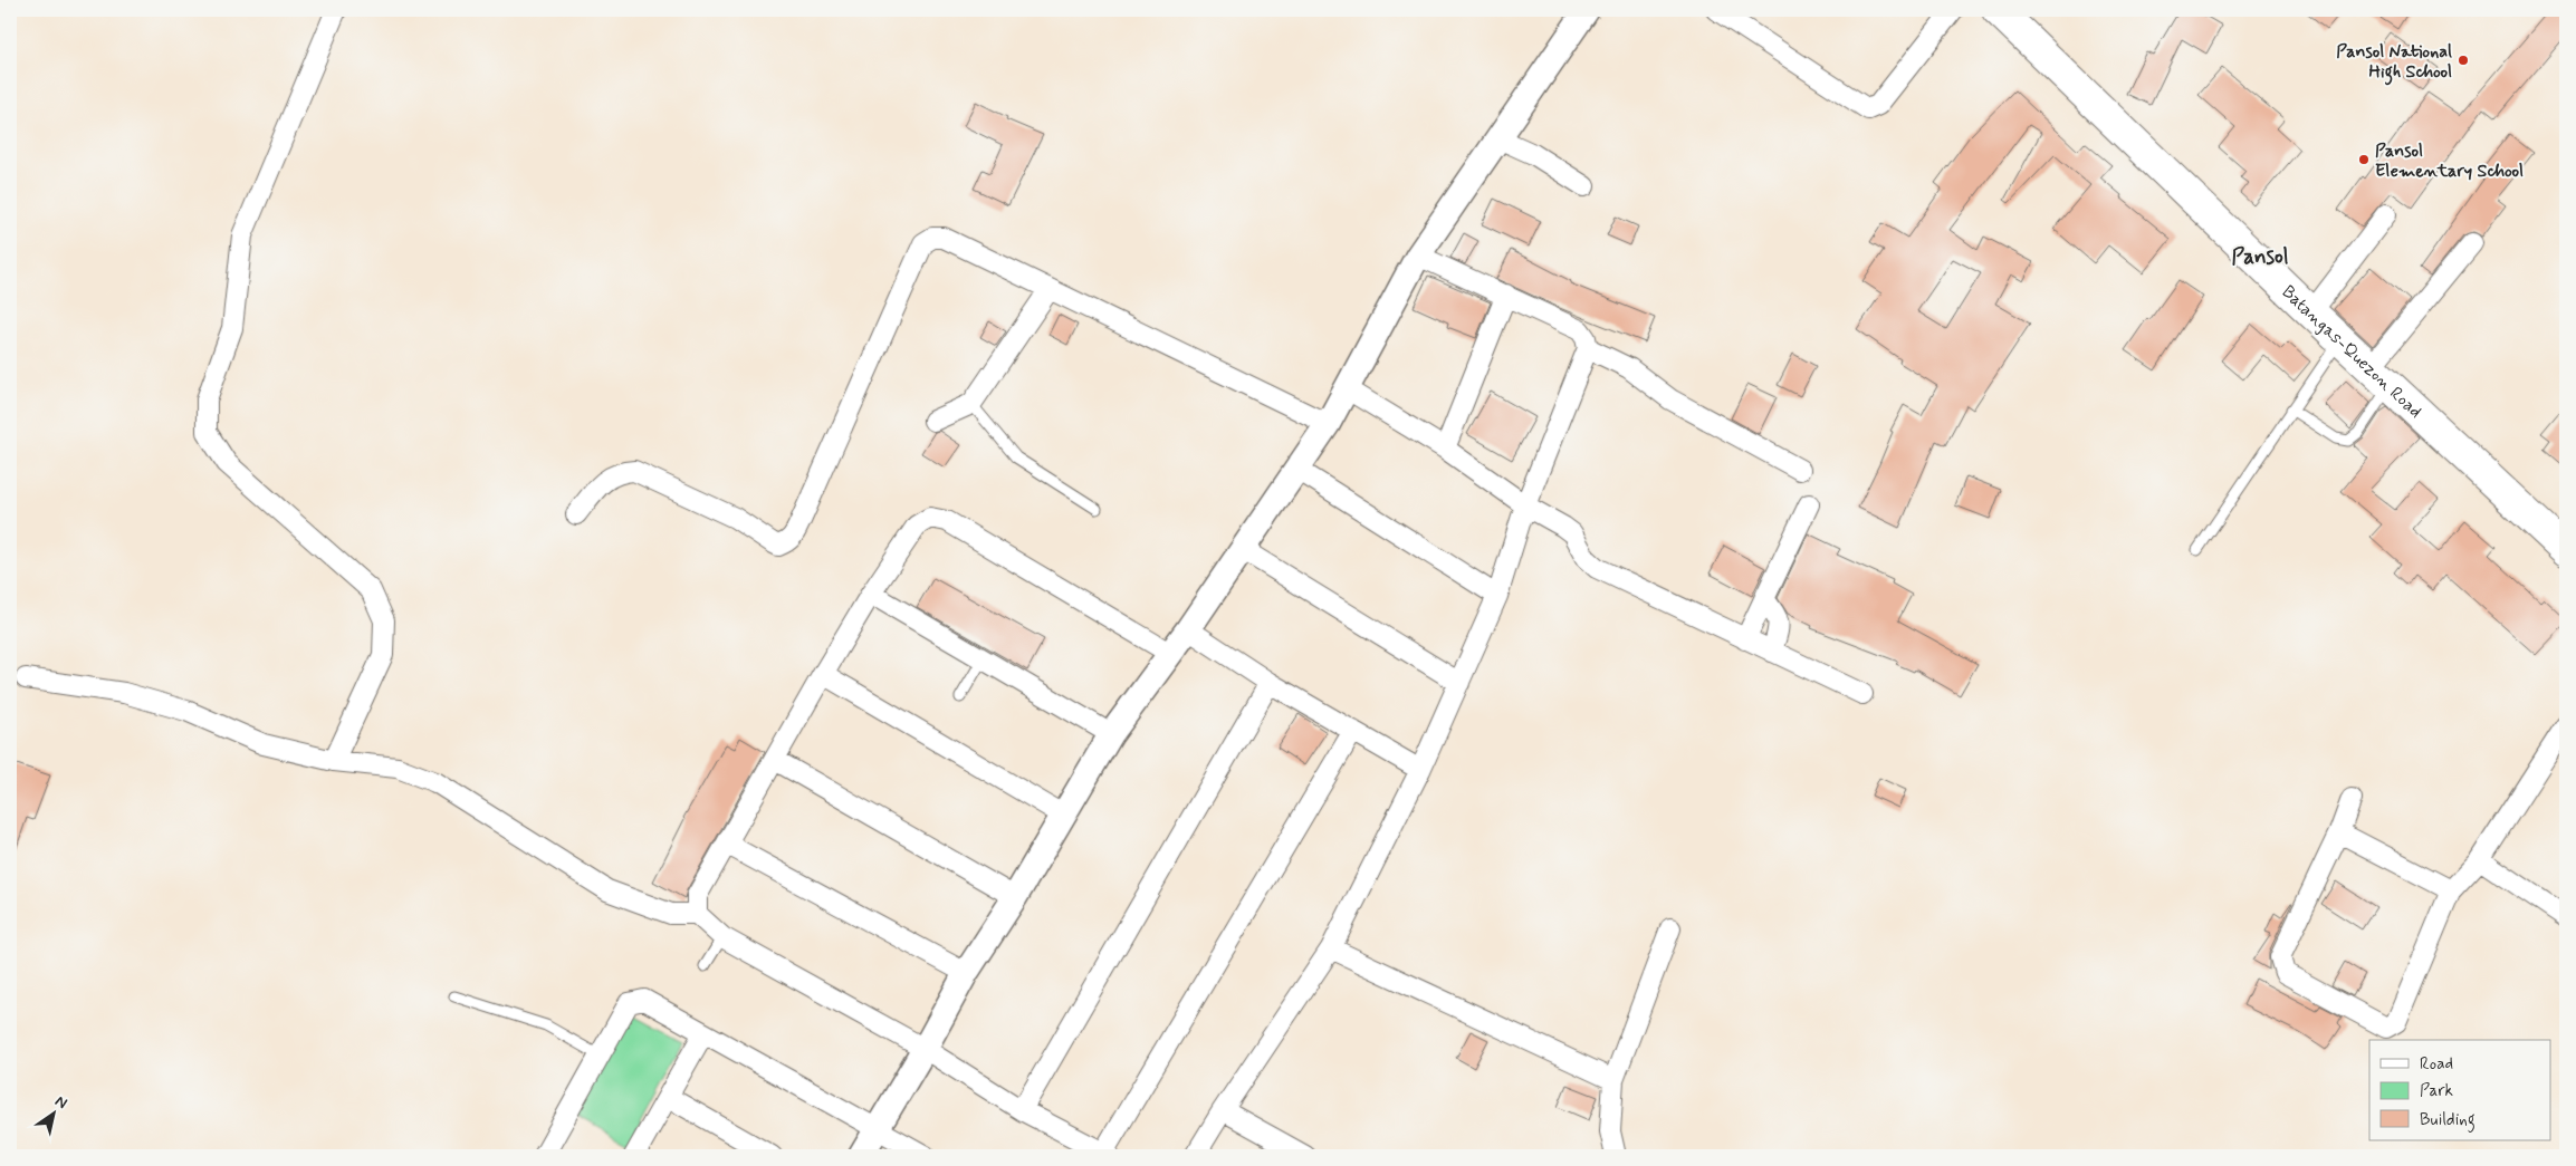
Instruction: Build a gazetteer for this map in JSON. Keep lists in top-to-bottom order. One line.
{"streets":{"main road":["Batangas-Quezon Road"]},"districts":["Pansol"],"places":["Pansol National High School","Pansol Elementary School"],"legend":["Road","Park","Building"],"north":"top right"}
